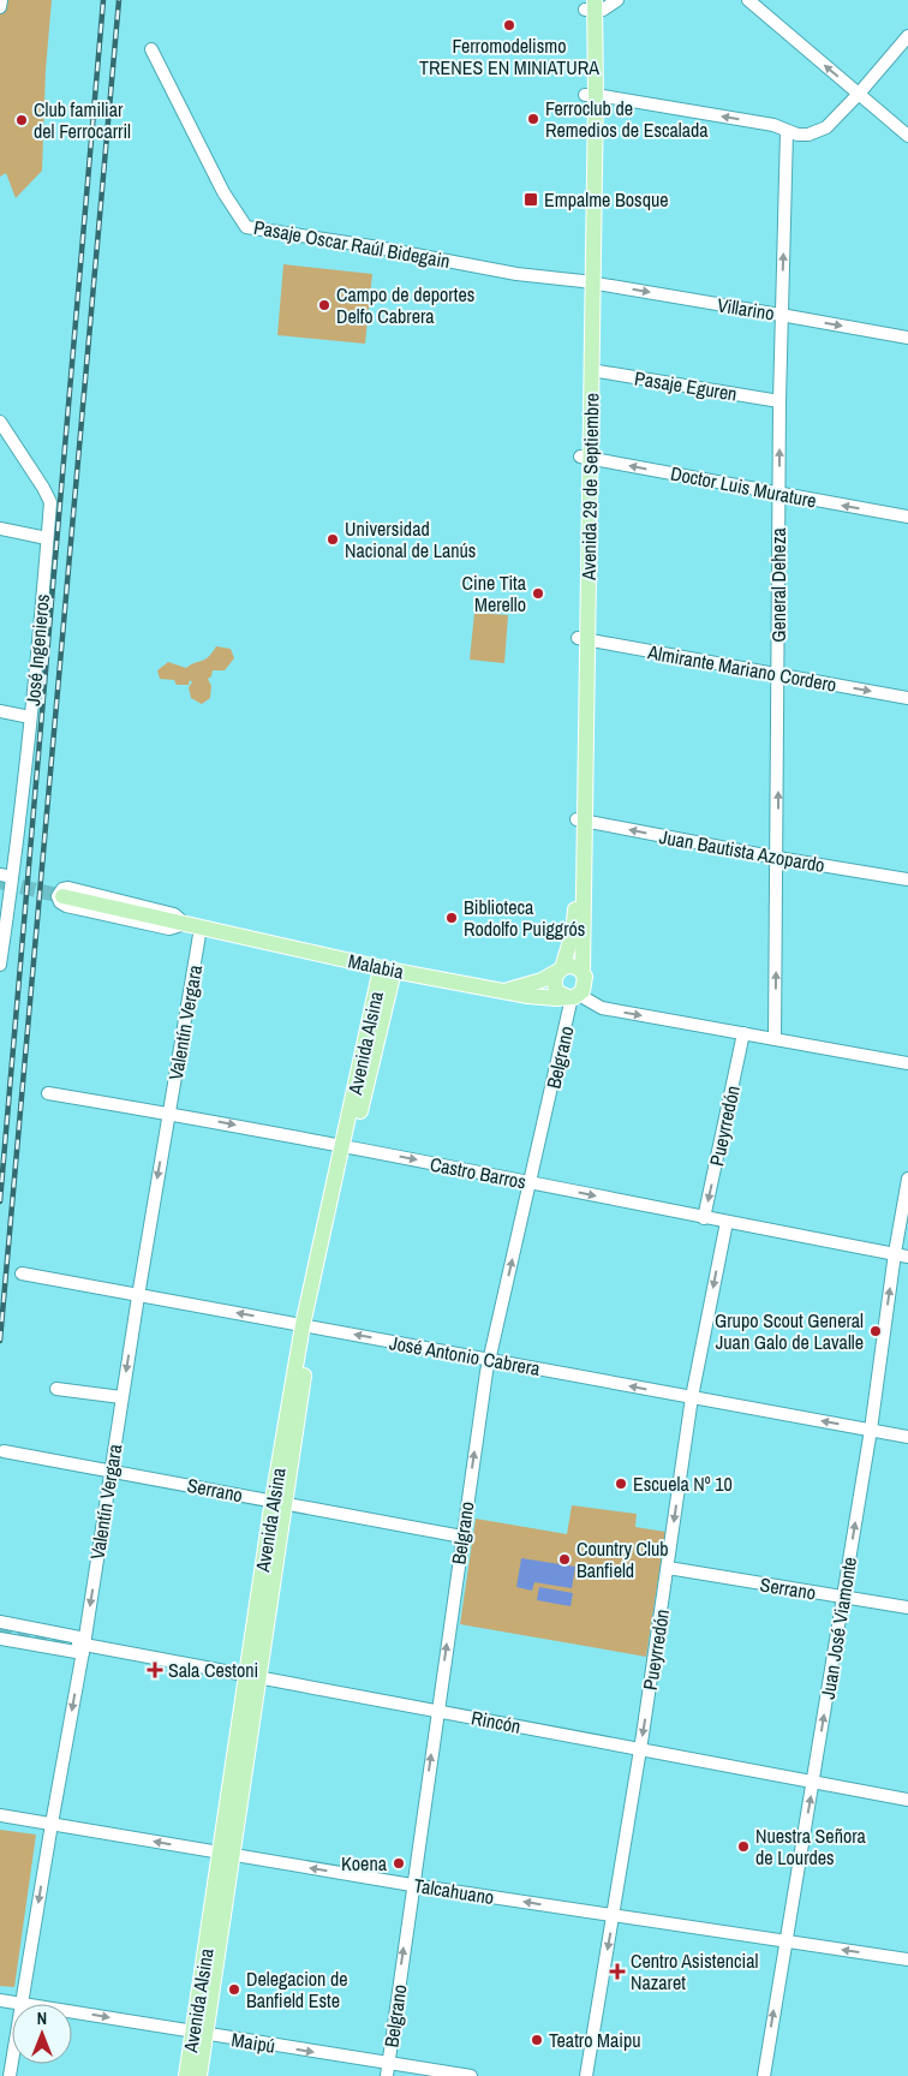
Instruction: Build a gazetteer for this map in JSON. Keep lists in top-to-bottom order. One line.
{"streets":{"main road":["Avenida 29 de Septiembre","Malabia","Avenida Alsina"],"street":["Pasaje Oscar Raúl Bidegain","Villarino","Pasaje Eguren","Doctor Luis Murature","General Deheza","José Ingenieros","Almirante Mariano Cordero","Juan Bautista Azopardo","Valentín Vergara","Belgrano","Pueyrredón","Castro Barros","José Antonio Cabrera","Serrano","Juan José Viamonte","Rincón","Talcahuano","Maipú"]},"crossings":[["Pasaje Oscar Raúl Bidegain","Villarino"],["Pasaje Oscar Raúl Bidegain","Avenida 29 de Septiembre"],["Villarino","Avenida 29 de Septiembre"],["Villarino","General Deheza"],["Pasaje Eguren","Avenida 29 de Septiembre"],["Pasaje Eguren","General Deheza"],["Avenida 29 de Septiembre","Doctor Luis Murature"],["Avenida 29 de Septiembre","Almirante Mariano Cordero"],["Avenida 29 de Septiembre","Juan Bautista Azopardo"],["Avenida 29 de Septiembre","Malabia"],["Avenida 29 de Septiembre","Belgrano"],["Doctor Luis Murature","General Deheza"],["General Deheza","Almirante Mariano Cordero"],["General Deheza","Juan Bautista Azopardo"],["General Deheza","Malabia"],["Malabia","Valentín Vergara"],["Malabia","Avenida Alsina"],["Malabia","Belgrano"],["Malabia","Pueyrredón"],["Valentín Vergara","Castro Barros"],["Valentín Vergara","José Antonio Cabrera"],["Valentín Vergara","Serrano"],["Valentín Vergara","Rincón"],["Valentín Vergara","Talcahuano"],["Valentín Vergara","Maipú"],["Avenida Alsina","Castro Barros"],["Avenida Alsina","José Antonio Cabrera"],["Avenida Alsina","Serrano"],["Avenida Alsina","Rincón"],["Avenida Alsina","Talcahuano"],["Avenida Alsina","Maipú"],["Belgrano","Castro Barros"],["Belgrano","José Antonio Cabrera"],["Belgrano","Serrano"],["Belgrano","Rincón"],["Belgrano","Talcahuano"],["Belgrano","Maipú"],["Pueyrredón","Castro Barros"],["Pueyrredón","José Antonio Cabrera"],["Pueyrredón","Serrano"],["Pueyrredón","Rincón"],["Pueyrredón","Talcahuano"],["Castro Barros","Juan José Viamonte"],["José Antonio Cabrera","Juan José Viamonte"],["Serrano","Juan José Viamonte"],["Juan José Viamonte","Rincón"],["Juan José Viamonte","Talcahuano"]],"one_way":["Villarino","Doctor Luis Murature","General Deheza","Almirante Mariano Cordero","Juan Bautista Azopardo","Valentín Vergara","Belgrano","Pueyrredón","Castro Barros","José Antonio Cabrera","Juan José Viamonte","Talcahuano","Maipú"],"places":{"other":["Ferromodelismo TRENES EN MINIATURA","Ferroclub de Remedios de Escalada","Club familiar del Ferrocarril","Campo de deportes Delfo Cabrera","Universidad Nacional de Lanús","Cine Tita Merello","Biblioteca Rodolfo Puiggrós","Grupo Scout General Juan Galo de Lavalle","Escuela Nº 10","Country Club Banfield","Nuestra Señora de Lourdes","Koena","Delegacion de Banfield Este","Teatro Maipu"],"transit":["Empalme Bosque"],"health":["Sala Cestoni","Centro Asistencial Nazaret"]},"north":"top"}
